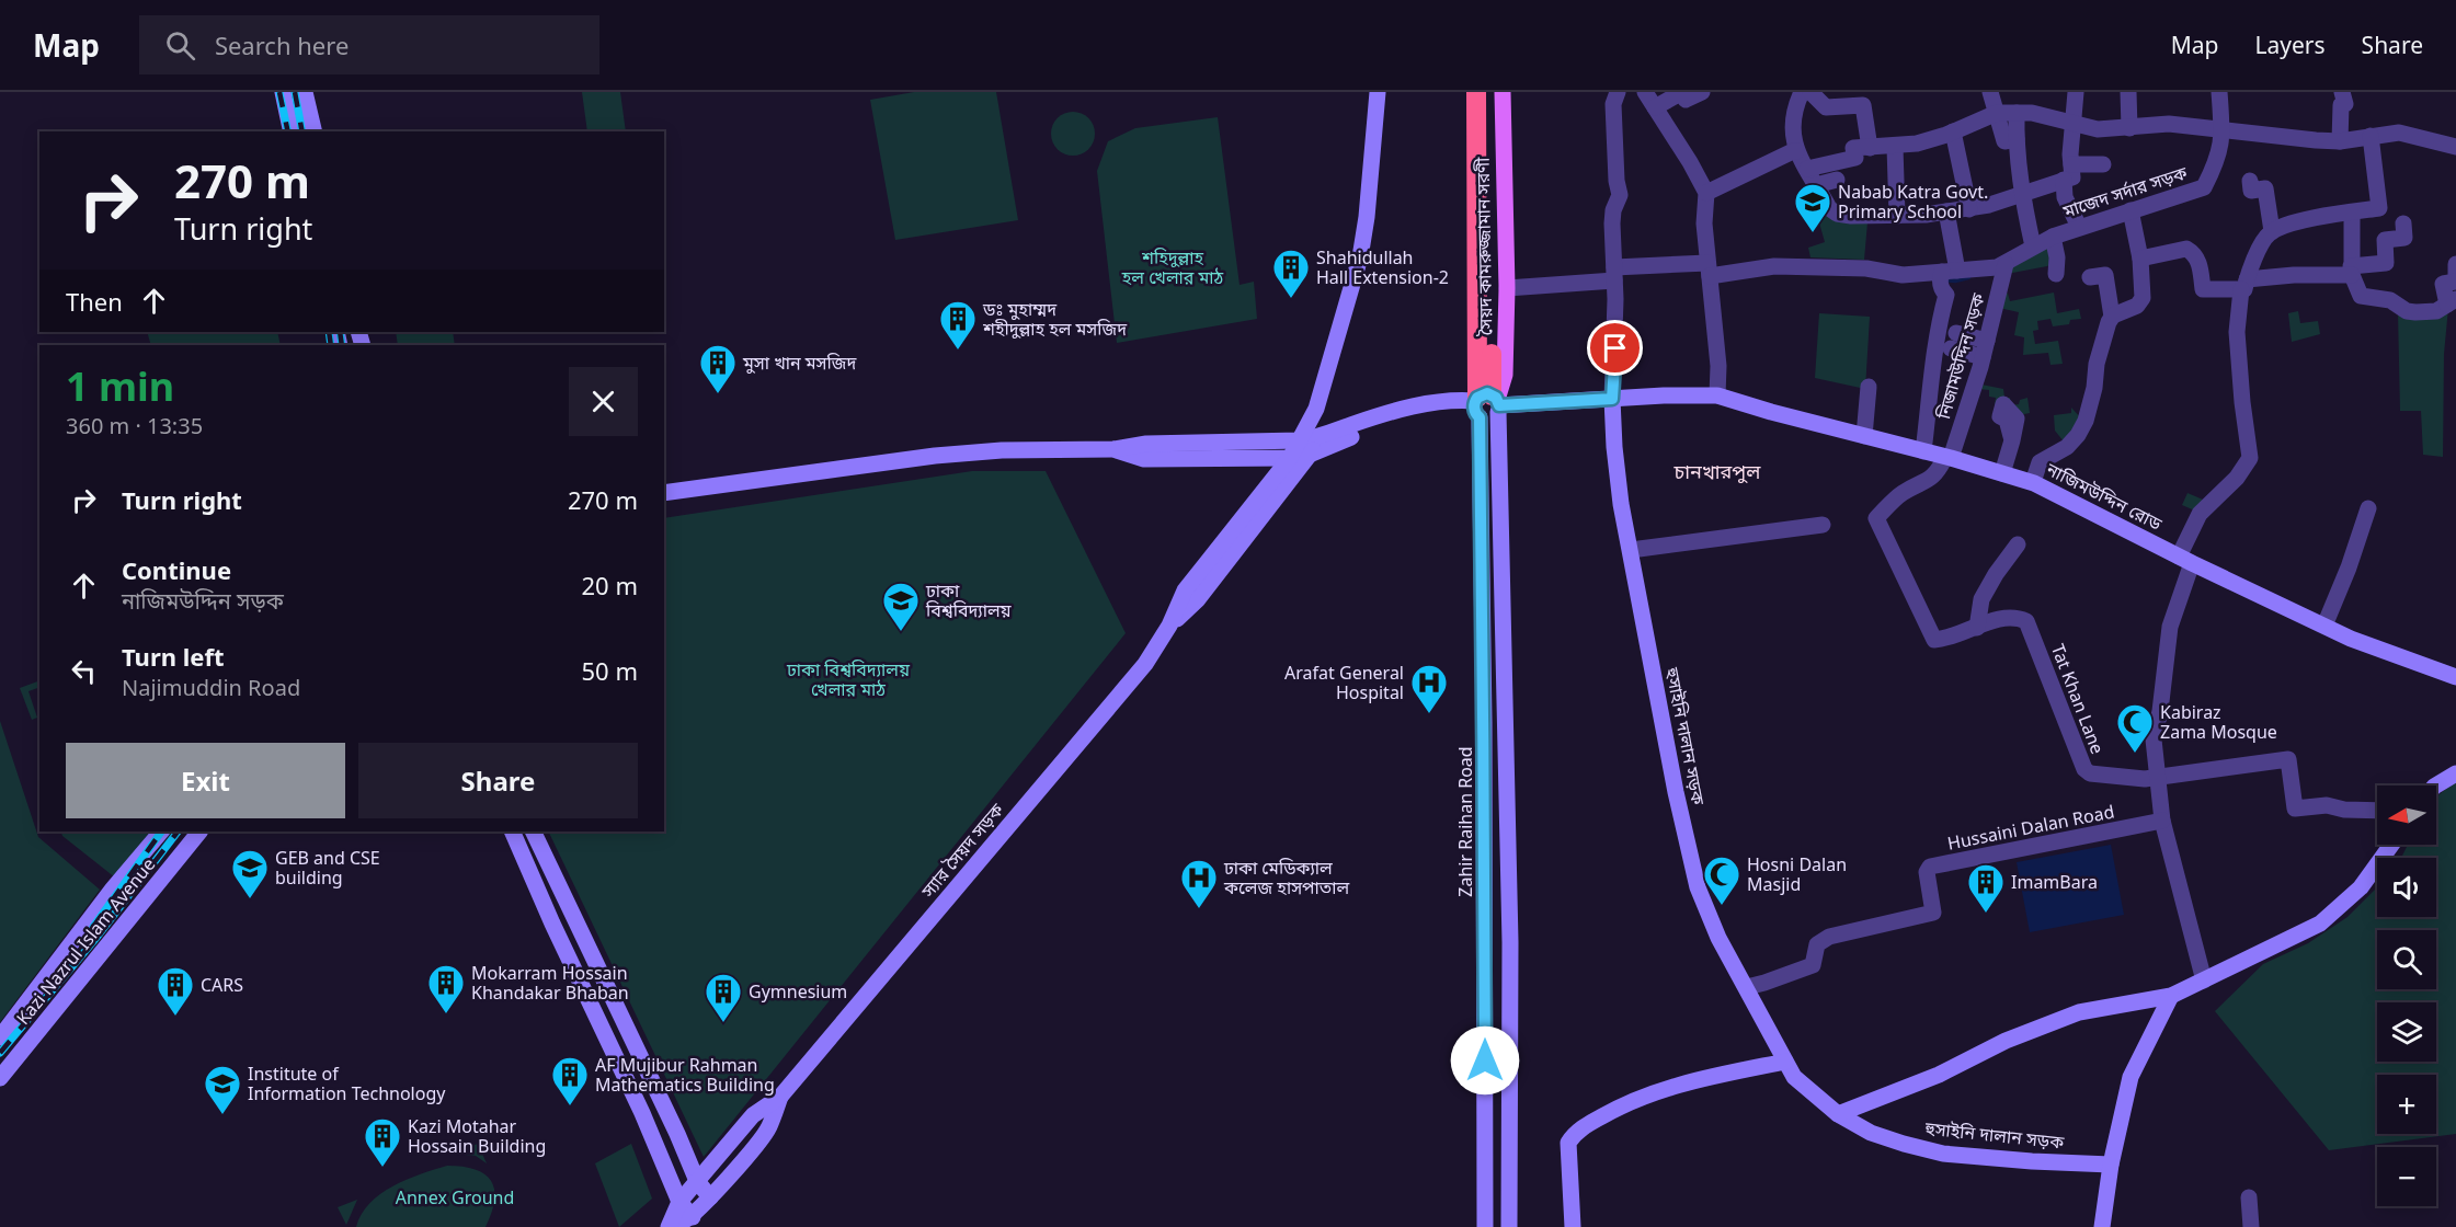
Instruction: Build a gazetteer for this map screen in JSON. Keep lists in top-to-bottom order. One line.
{"streets":{"main road":["সৈয়দ কামরুজ্জামান সরণী","নাজিমউদ্দিন রোড","হুসাইনি দালান সড়ক","Zahir Raihan Road","স্যার সৈয়দ সড়ক","Kazi Nazrul Islam Avenue"],"street":["মাজেদ সর্দার সড়ক","নিজামউদ্দিন সড়ক","Tat Khan Lane","Hussaini Dalan Road"]},"crossings":[["মাজেদ সর্দার সড়ক","নিজামউদ্দিন সড়ক"],["সৈয়দ কামরুজ্জামান সরণী","নাজিমউদ্দিন রোড"],["সৈয়দ কামরুজ্জামান সরণী","Zahir Raihan Road"],["নিজামউদ্দিন সড়ক","নাজিমউদ্দিন রোড"],["নিজামউদ্দিন সড়ক","Tat Khan Lane"],["নাজিমউদ্দিন রোড","Tat Khan Lane"],["নাজিমউদ্দিন রোড","হুসাইনি দালান সড়ক"],["নাজিমউদ্দিন রোড","Zahir Raihan Road"],["নাজিমউদ্দিন রোড","স্যার সৈয়দ সড়ক"],["হুসাইনি দালান সড়ক","Hussaini Dalan Road"]],"districts":["চানখারপুল"],"parks":["শহিদুল্লাহ হল খেলার মাঠ","ঢাকা বিশ্ববিদ্যালয় খেলার মাঠ","Annex Ground"],"places":{"school or university":["Nabab Katra Govt. Primary School","ঢাকা বিশ্ববিদ্যালয়","GEB and CSE building","Institute of Information Technology"],"building":["Shahidullah Hall Extension-2","ডঃ মুহাম্মদ শহীদুল্লাহ হল মসজিদ","মুসা খান মসজিদ","ImamBara","Mokarram Hossain Khandakar Bhaban","CARS","Gymnesium","AF Mujibur Rahman Mathematics Building","Kazi Motahar Hossain Building"],"hospital":["Arafat General Hospital","ঢাকা মেডিক্যাল কলেজ হাসপাতাল"],"mosque":["Kabiraz Zama Mosque","Hosni Dalan Masjid"]},"north":"left","page":{"header":"Map","search":"Search here","nav":["Map","Layers","Share"],"turn":["270 m","Turn right"],"then":"Then","heading":["1 min","360 m · 13:35"],"list":[{"name":"Turn right","value":"270 m"},{"name":"Continue","note":"নাজিমউদ্দিন সড়ক","value":"20 m"},{"name":"Turn left","note":"Najimuddin Road","value":"50 m"}],"buttons":["Exit","Share"],"map_buttons":["+","−"]}}
